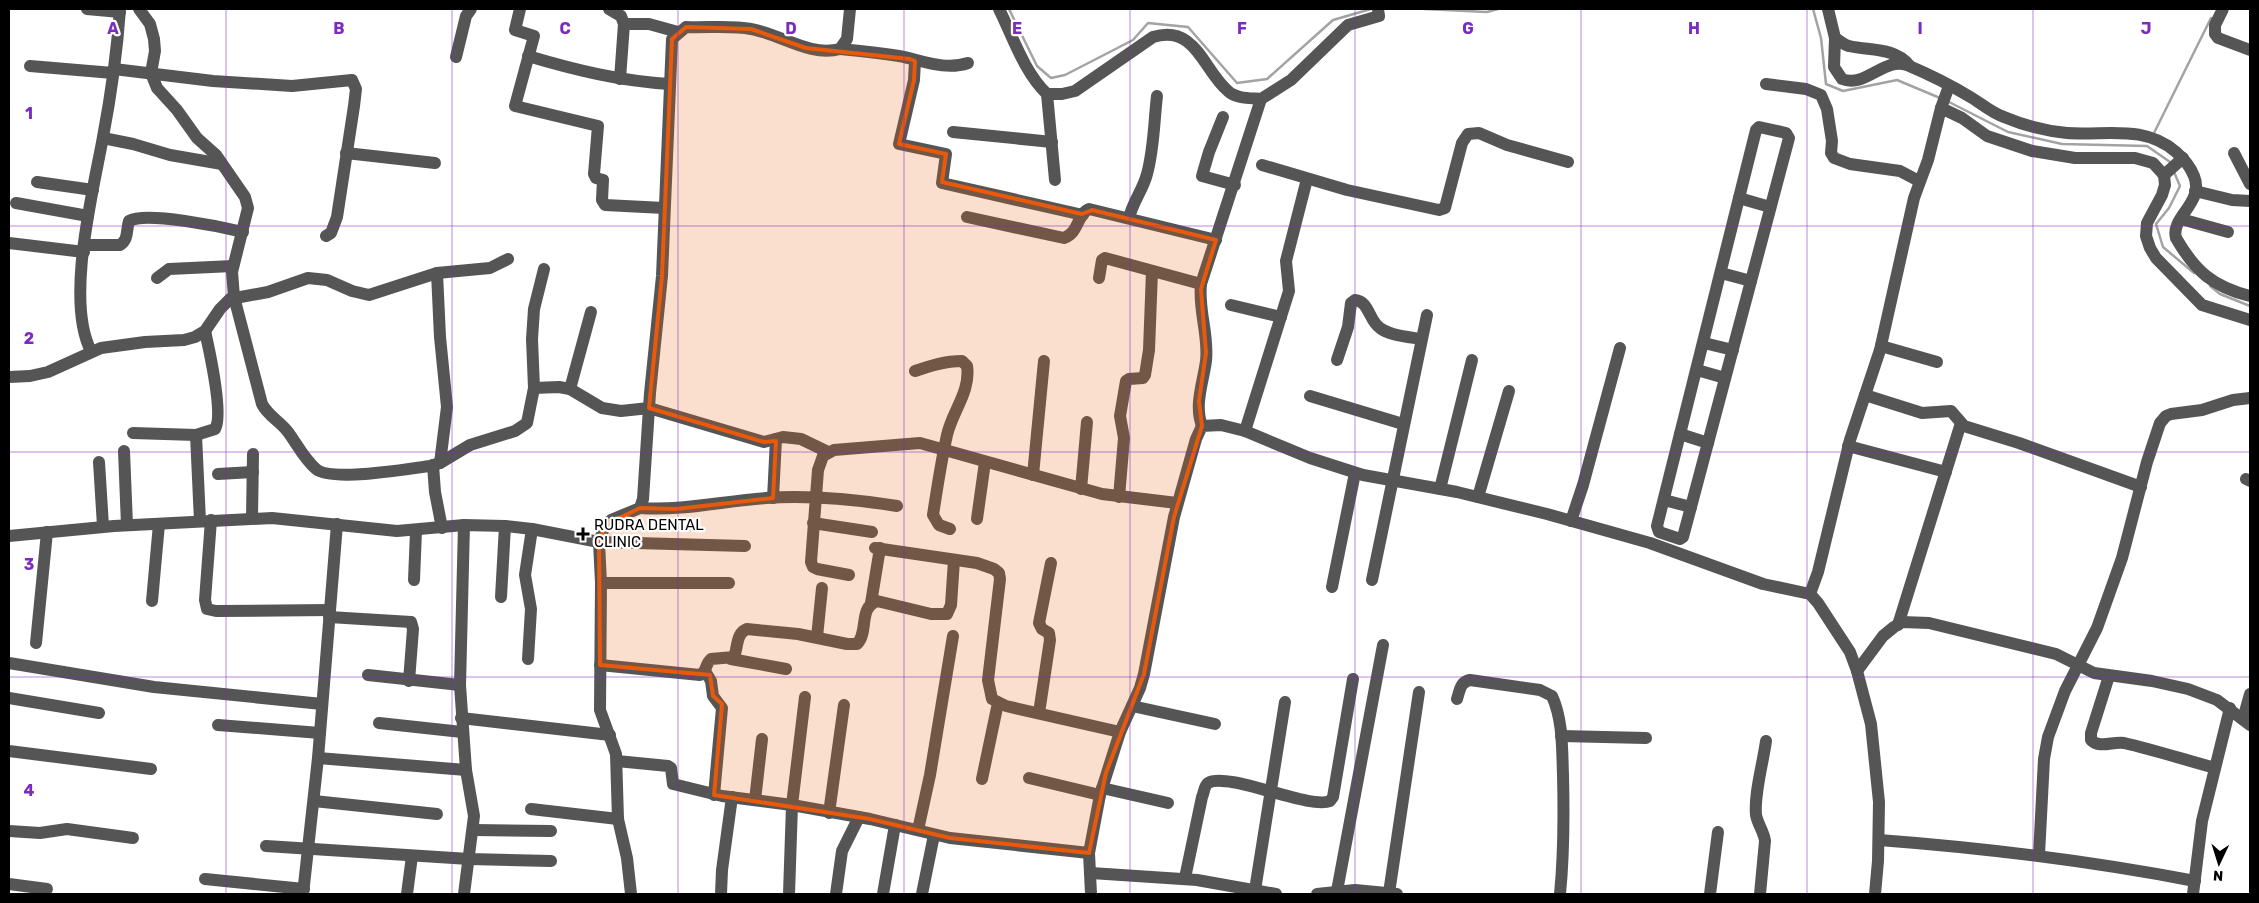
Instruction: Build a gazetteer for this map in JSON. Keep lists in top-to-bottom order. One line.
{"places":{"health":["RUDRA DENTAL CLINIC"]},"north":"bottom","grid":{"columns":["A","B","C","D","E","F","G","H","I","J"],"rows":["1","2","3","4"]}}
